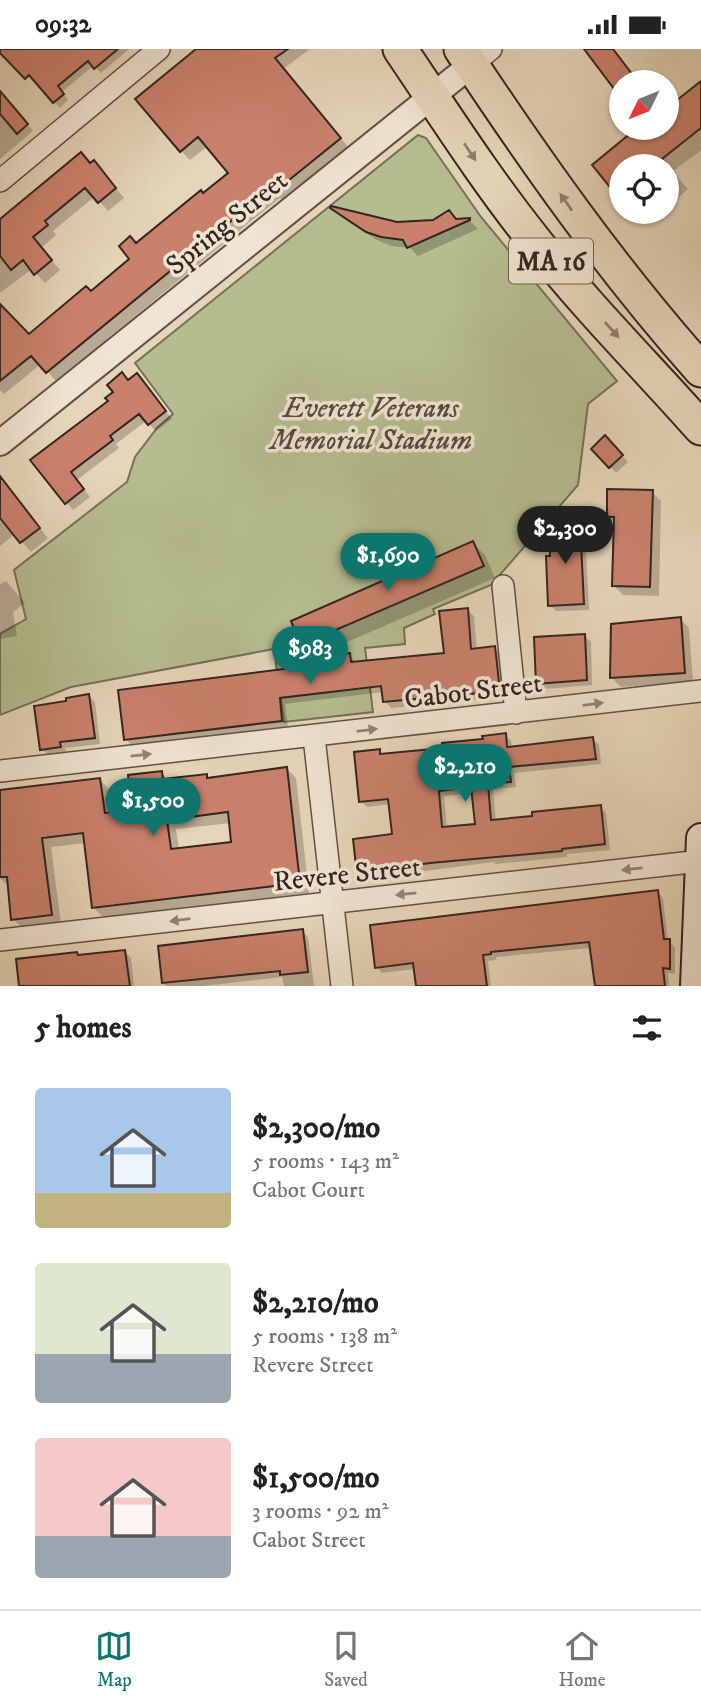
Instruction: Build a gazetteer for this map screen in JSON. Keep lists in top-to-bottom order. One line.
{"streets":{"highway":["MA 16"],"street":["Spring Street","Cabot Street","Revere Street"]},"crossings":[["Spring Street","MA 16"]],"one_way":["Cabot Street","Revere Street"],"parks":["Everett Veterans Memorial Stadium"],"north":"bottom left","page":{"status":"09:32","price":["$2,300","$1,690","$983","$2,210","$1,500"],"heading":"5 homes","list":[{"name":"$2,300/mo","note":"5 rooms · 143 m² · Cabot Court"},{"name":"$2,210/mo","note":"5 rooms · 138 m² · Revere Street"},{"name":"$1,500/mo","note":"3 rooms · 92 m² · Cabot Street"}],"tabs":["Map","Saved","Home"]}}
